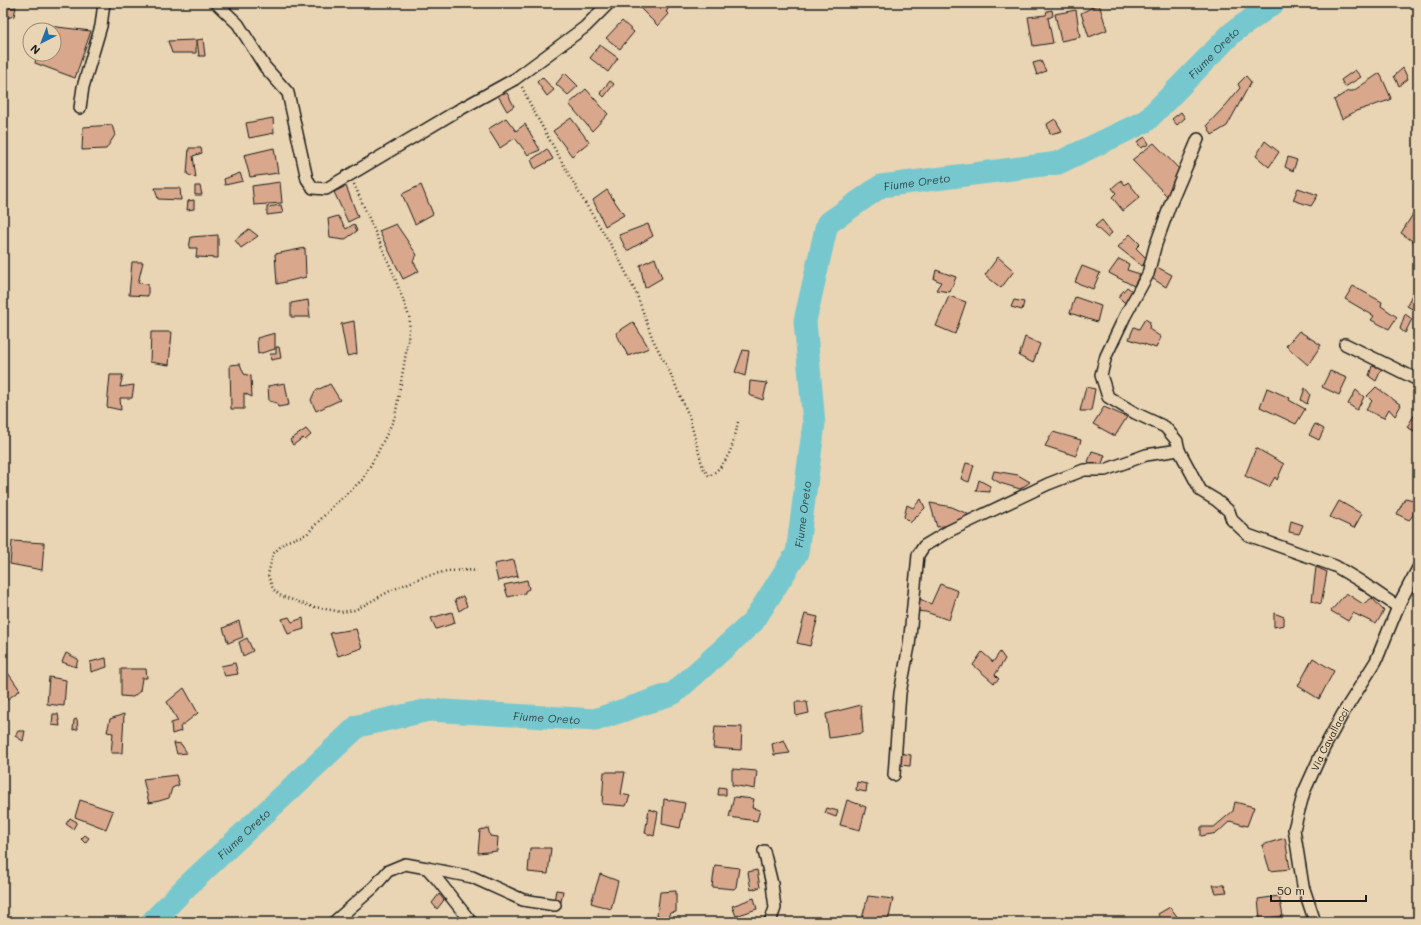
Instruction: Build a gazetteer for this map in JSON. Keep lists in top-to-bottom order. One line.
{"streets":{"street":["Via Cavallacci"]},"water":["Fiume Oreto"],"scale_bar":"50 m","north":"bottom left"}
